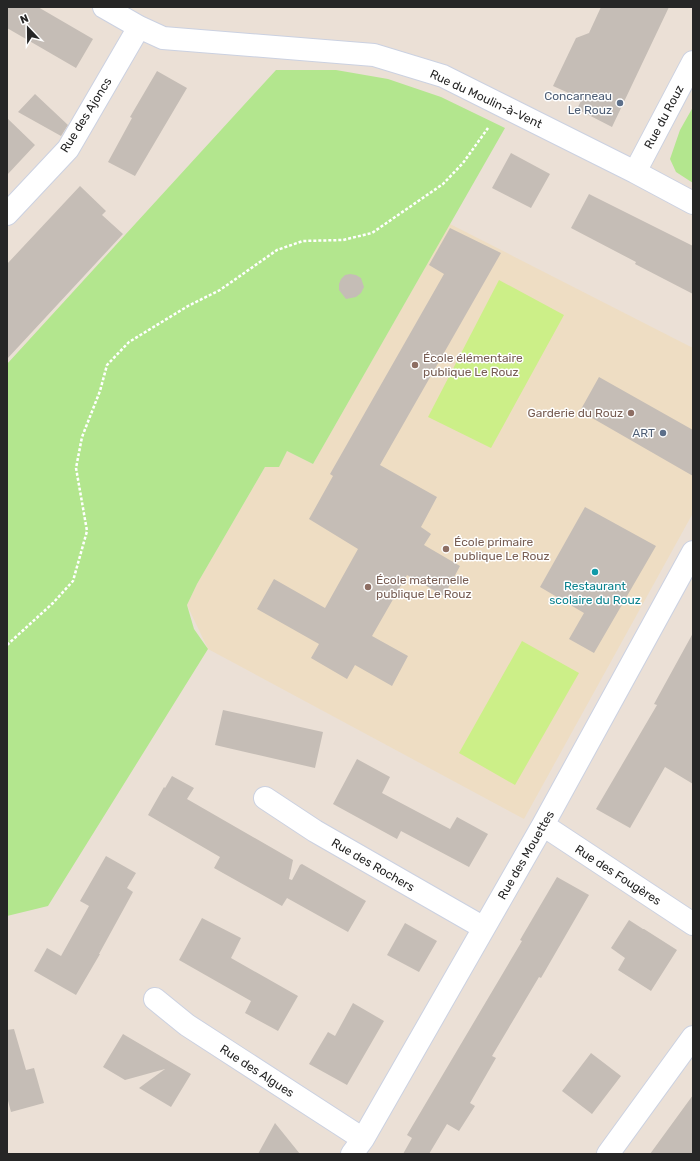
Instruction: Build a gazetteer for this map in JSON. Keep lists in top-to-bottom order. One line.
{"streets":{"street":["Rue du Moulin-à-Vent","Rue des Ajoncs","Rue du Rouz","Rue des Mouettes","Rue des Rochers","Rue des Fougères","Rue des Algues"]},"crossings":[["Rue du Moulin-à-Vent","Rue des Ajoncs"],["Rue du Moulin-à-Vent","Rue du Rouz"],["Rue des Mouettes","Rue des Rochers"],["Rue des Mouettes","Rue des Fougères"],["Rue des Mouettes","Rue des Algues"]],"places":["Concarneau Le Rouz","École élémentaire publique Le Rouz","Garderie du Rouz","ART","École primaire publique Le Rouz","Restaurant scolaire du Rouz","École maternelle publique Le Rouz"],"north":"top"}
